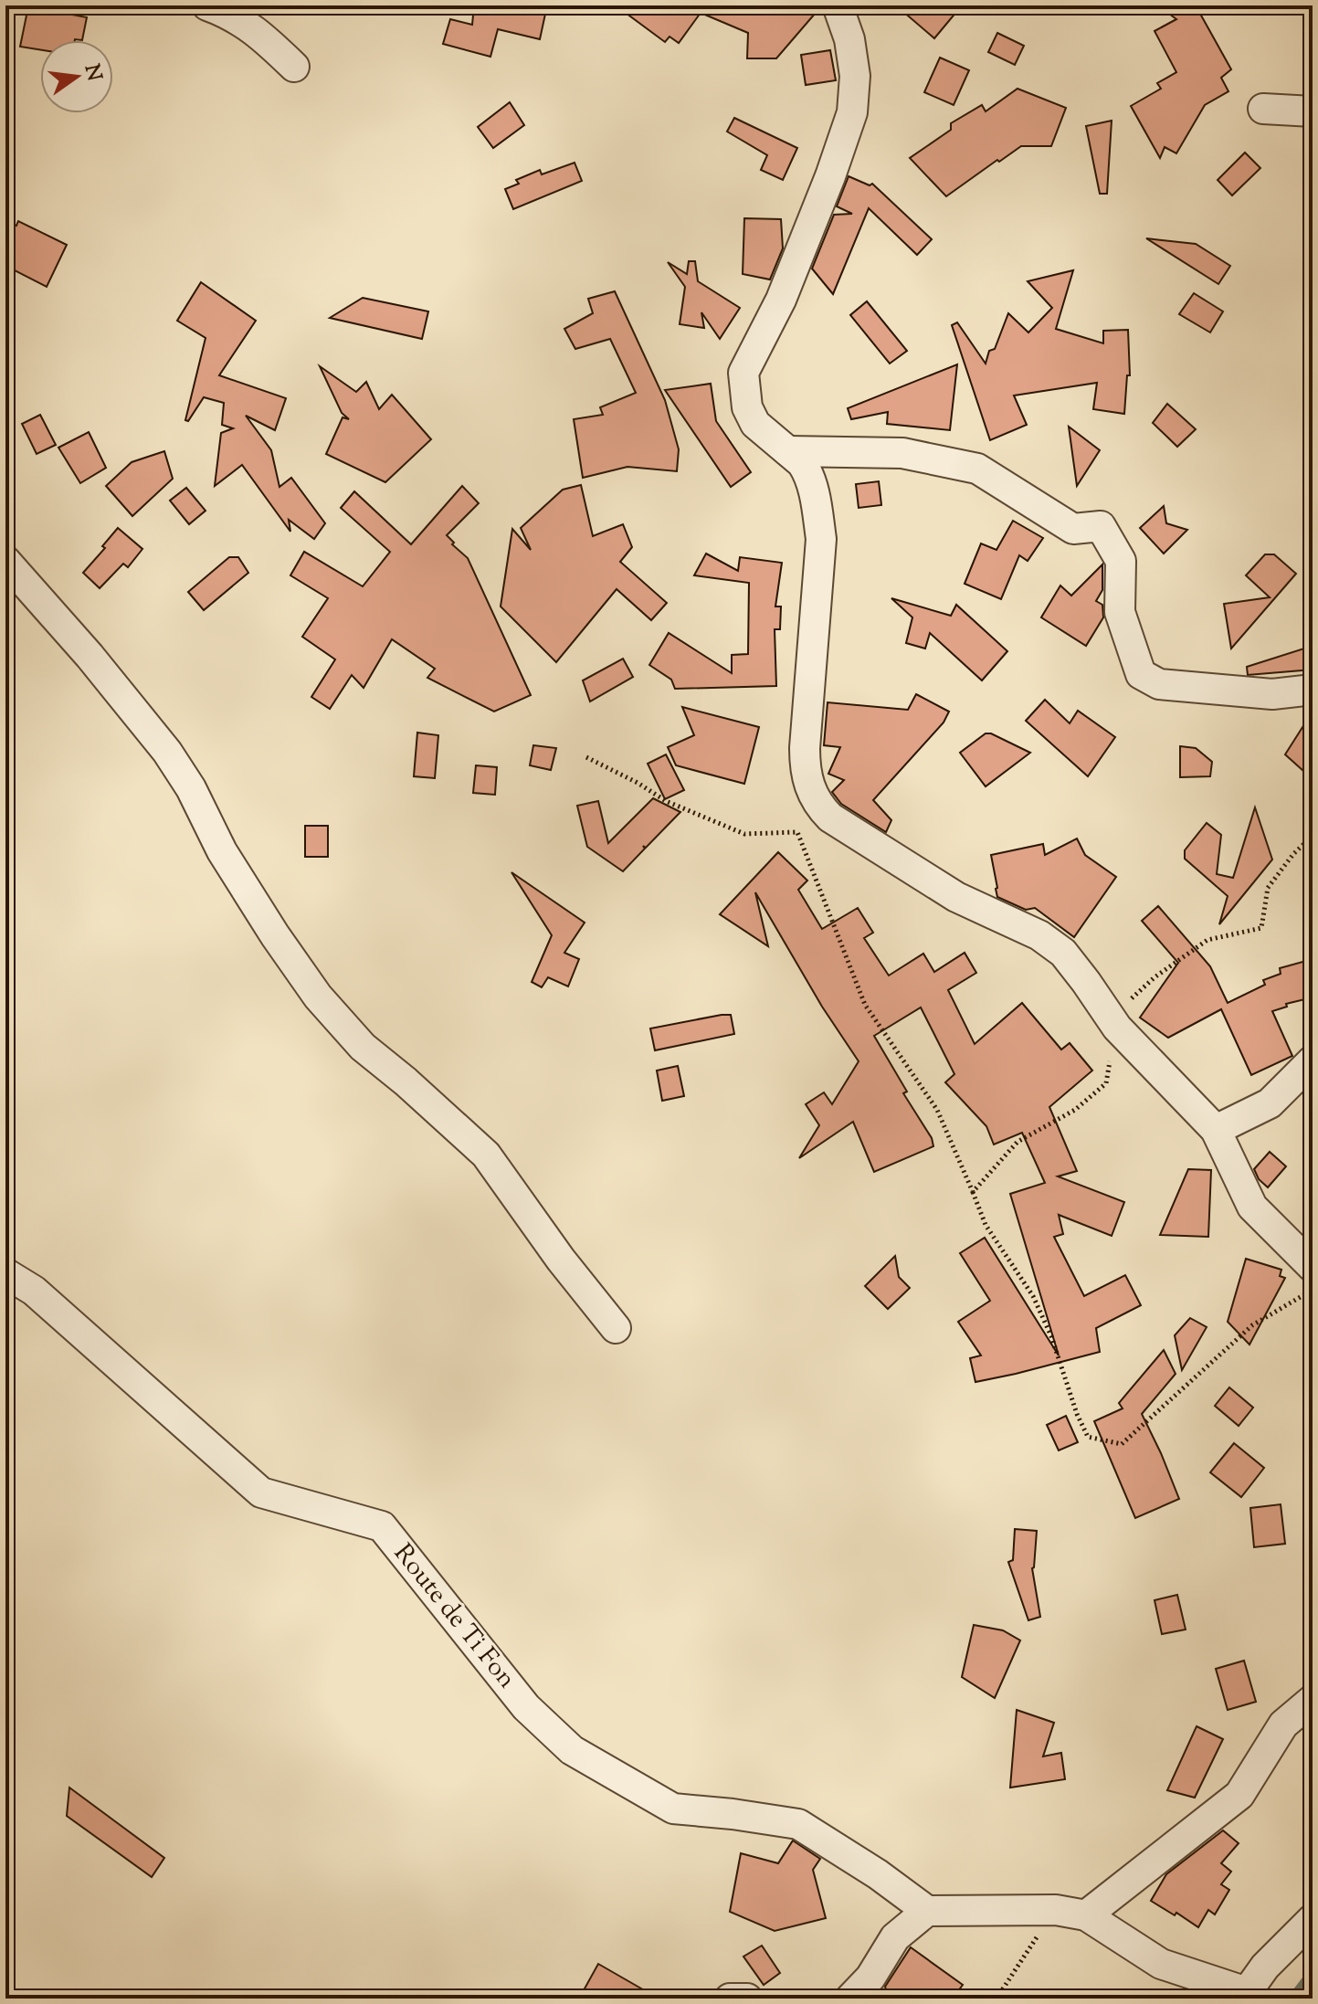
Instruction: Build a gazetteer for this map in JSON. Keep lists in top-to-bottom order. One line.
{"streets":{"street":["Route de Ti Fon"]},"north":"right"}
